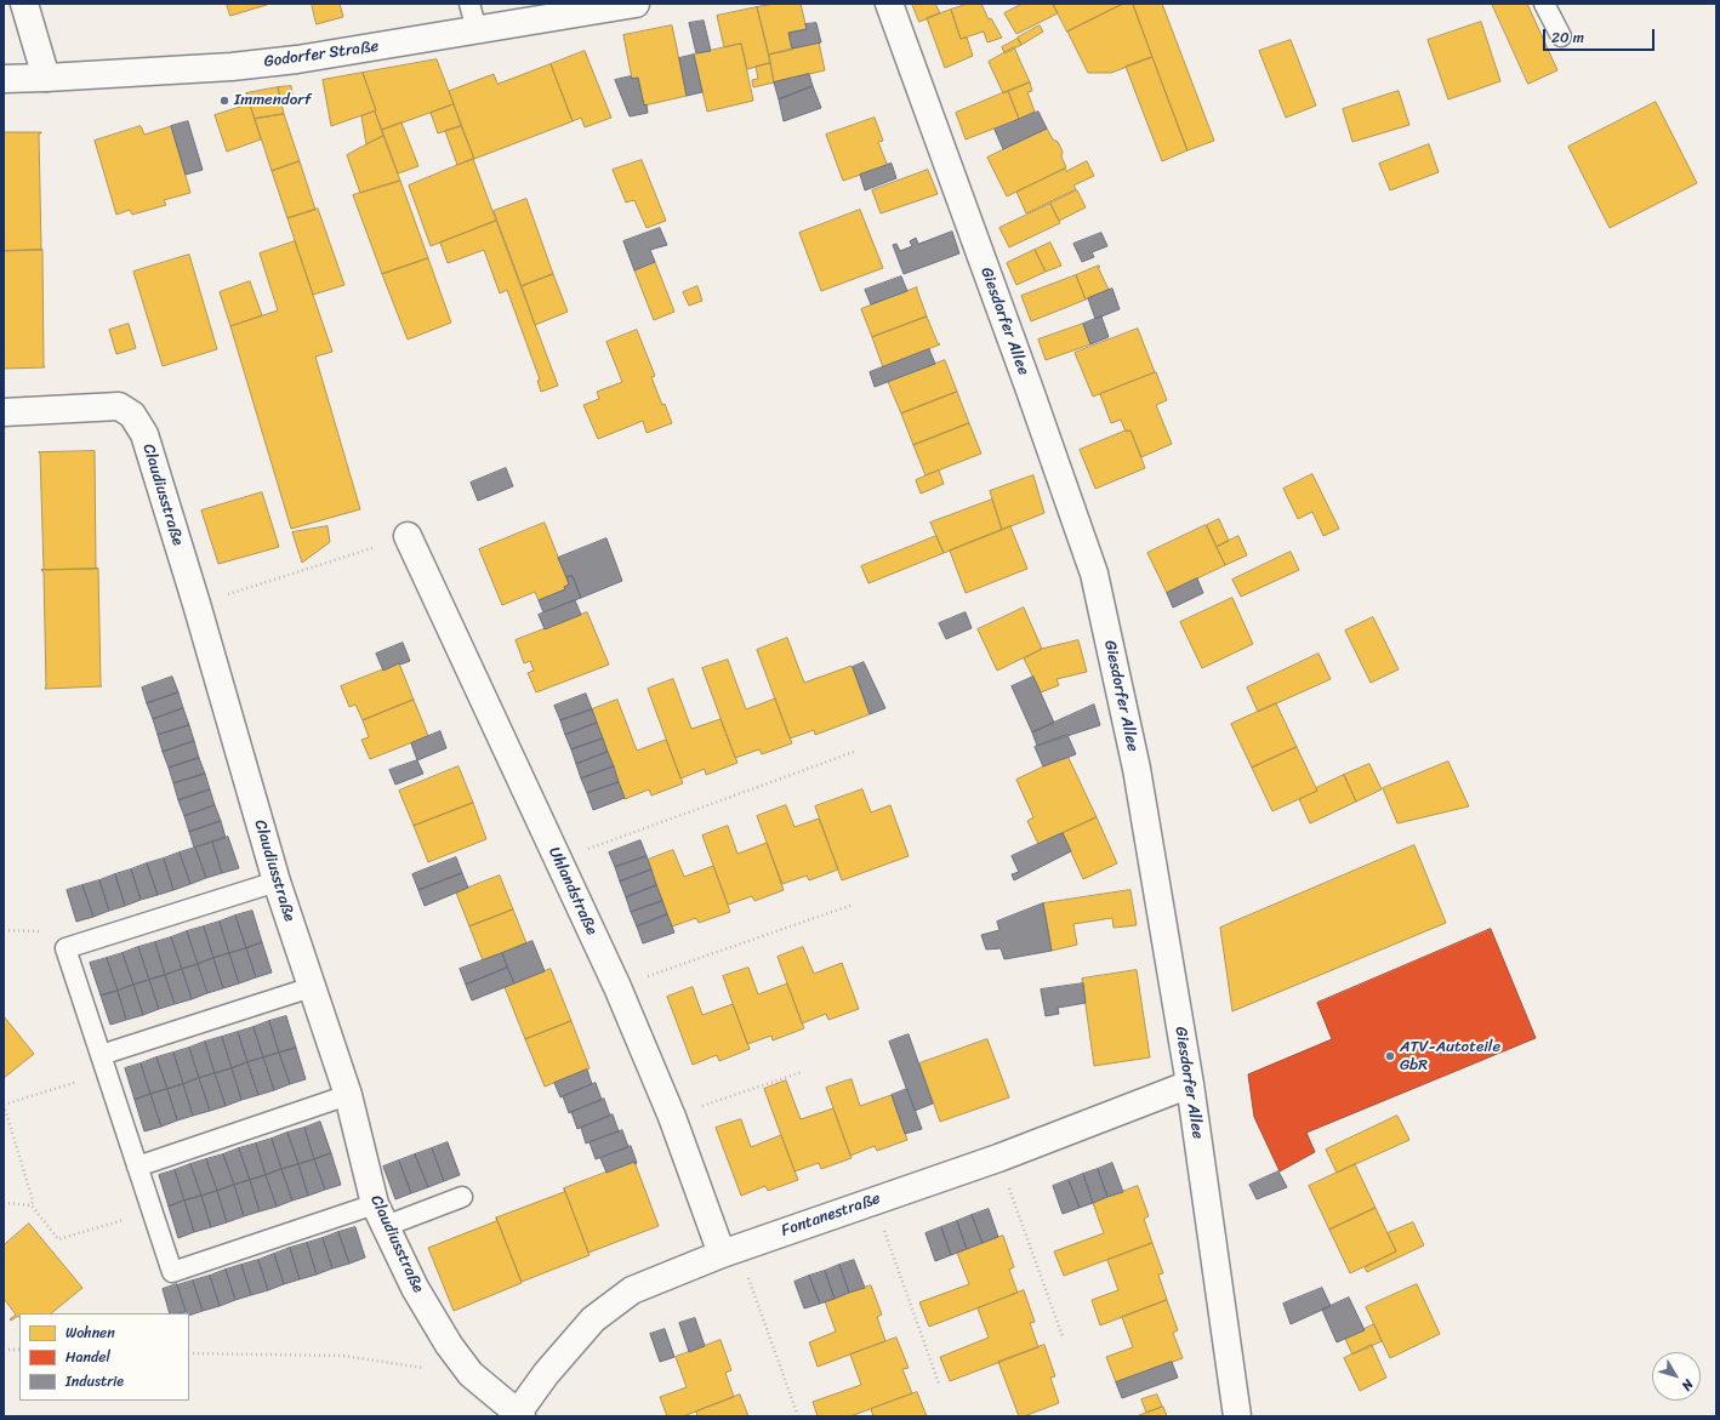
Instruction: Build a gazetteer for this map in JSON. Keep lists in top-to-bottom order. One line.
{"streets":{"street":["Godorfer Straße","Giesdorfer Allee","Claudiusstraße","Uhlandstraße","Fontanestraße"]},"crossings":[["Giesdorfer Allee","Fontanestraße"],["Claudiusstraße","Fontanestraße"],["Uhlandstraße","Fontanestraße"]],"places":["Immendorf","ATV-Autoteile GbR"],"legend":["Wohnen","Handel","Industrie"],"scale_bar":"20 m","north":"bottom right"}
